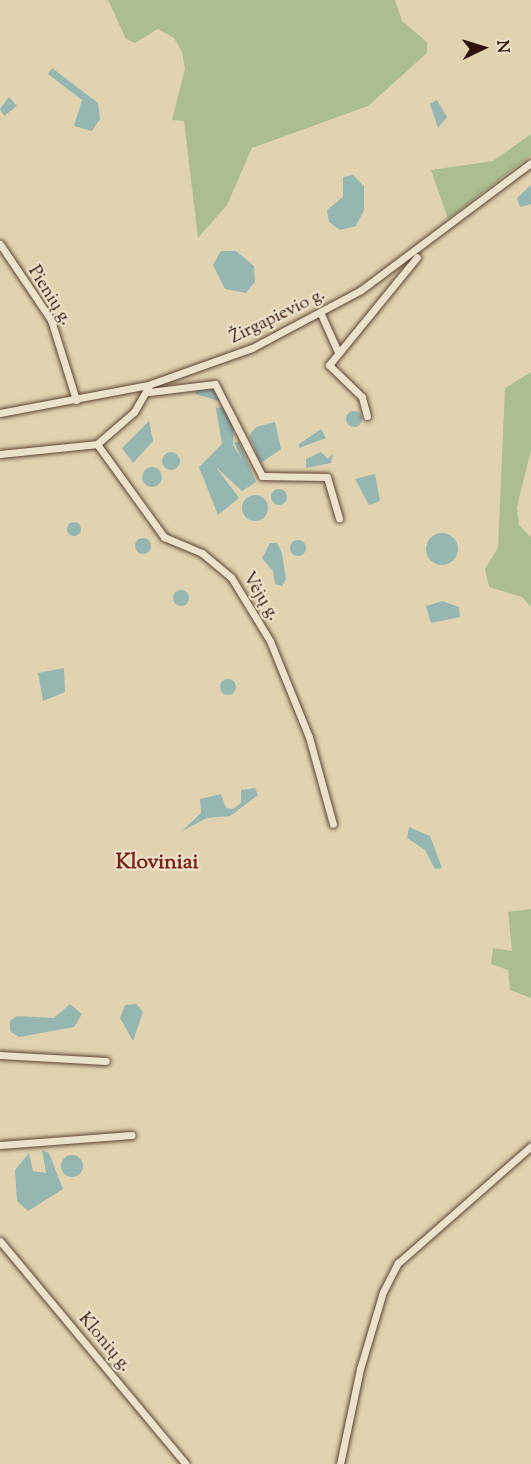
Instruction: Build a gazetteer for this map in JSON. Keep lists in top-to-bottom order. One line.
{"streets":{"street":["Pienių g.","Žirgapievio g.","Vėjų g.","Klonių g."]},"crossings":[["Pienių g.","Žirgapievio g."]],"districts":["Kloviniai"],"north":"right"}
